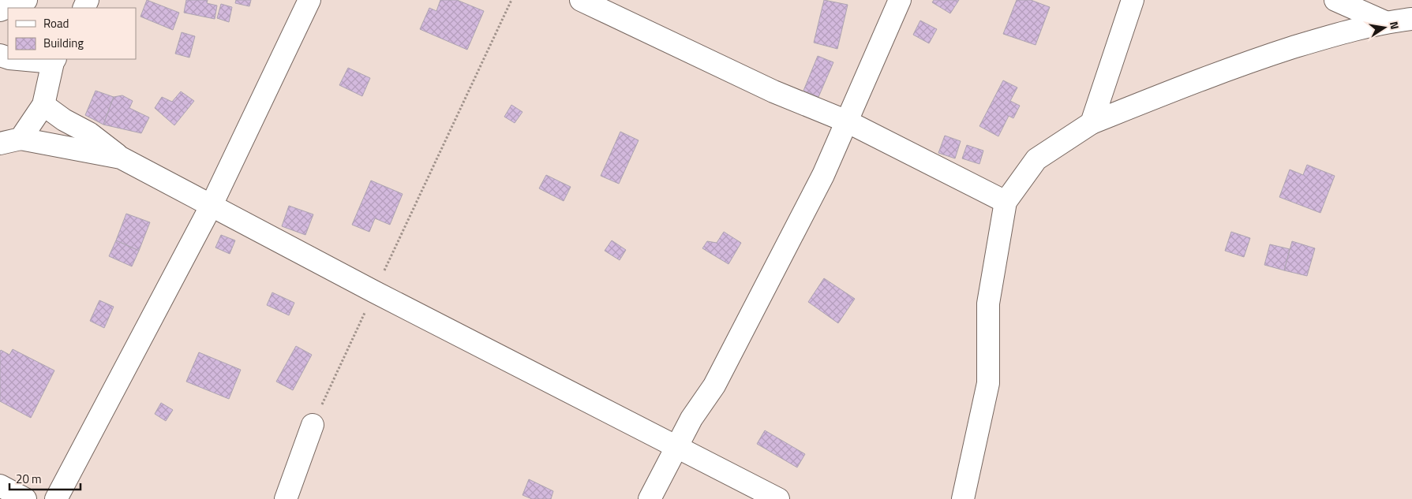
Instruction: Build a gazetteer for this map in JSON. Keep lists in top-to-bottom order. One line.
{"legend":["Road","Building"],"scale_bar":"20 m","north":"right"}
